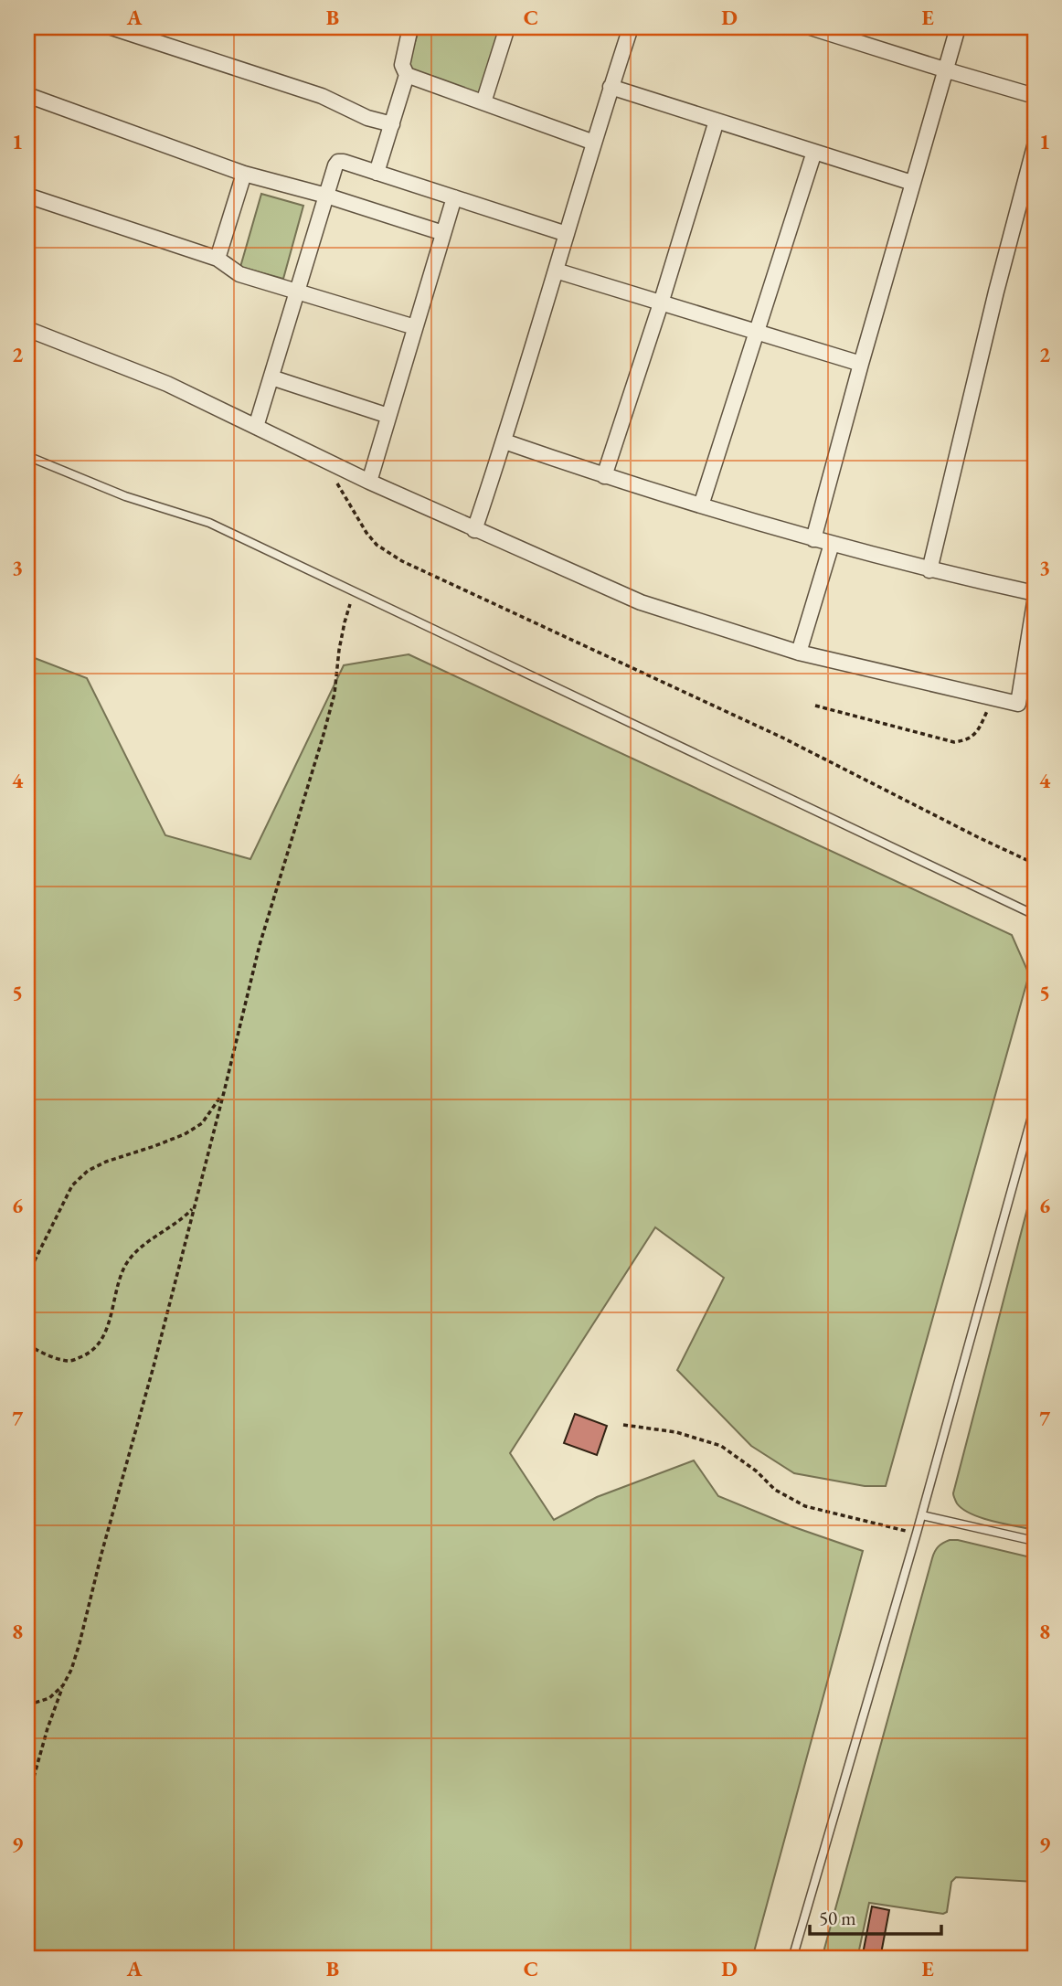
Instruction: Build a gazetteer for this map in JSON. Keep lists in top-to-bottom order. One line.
{"scale_bar":"50 m","grid":{"columns":["A","B","C","D","E"],"rows":["1","2","3","4","5","6","7","8","9"]}}
